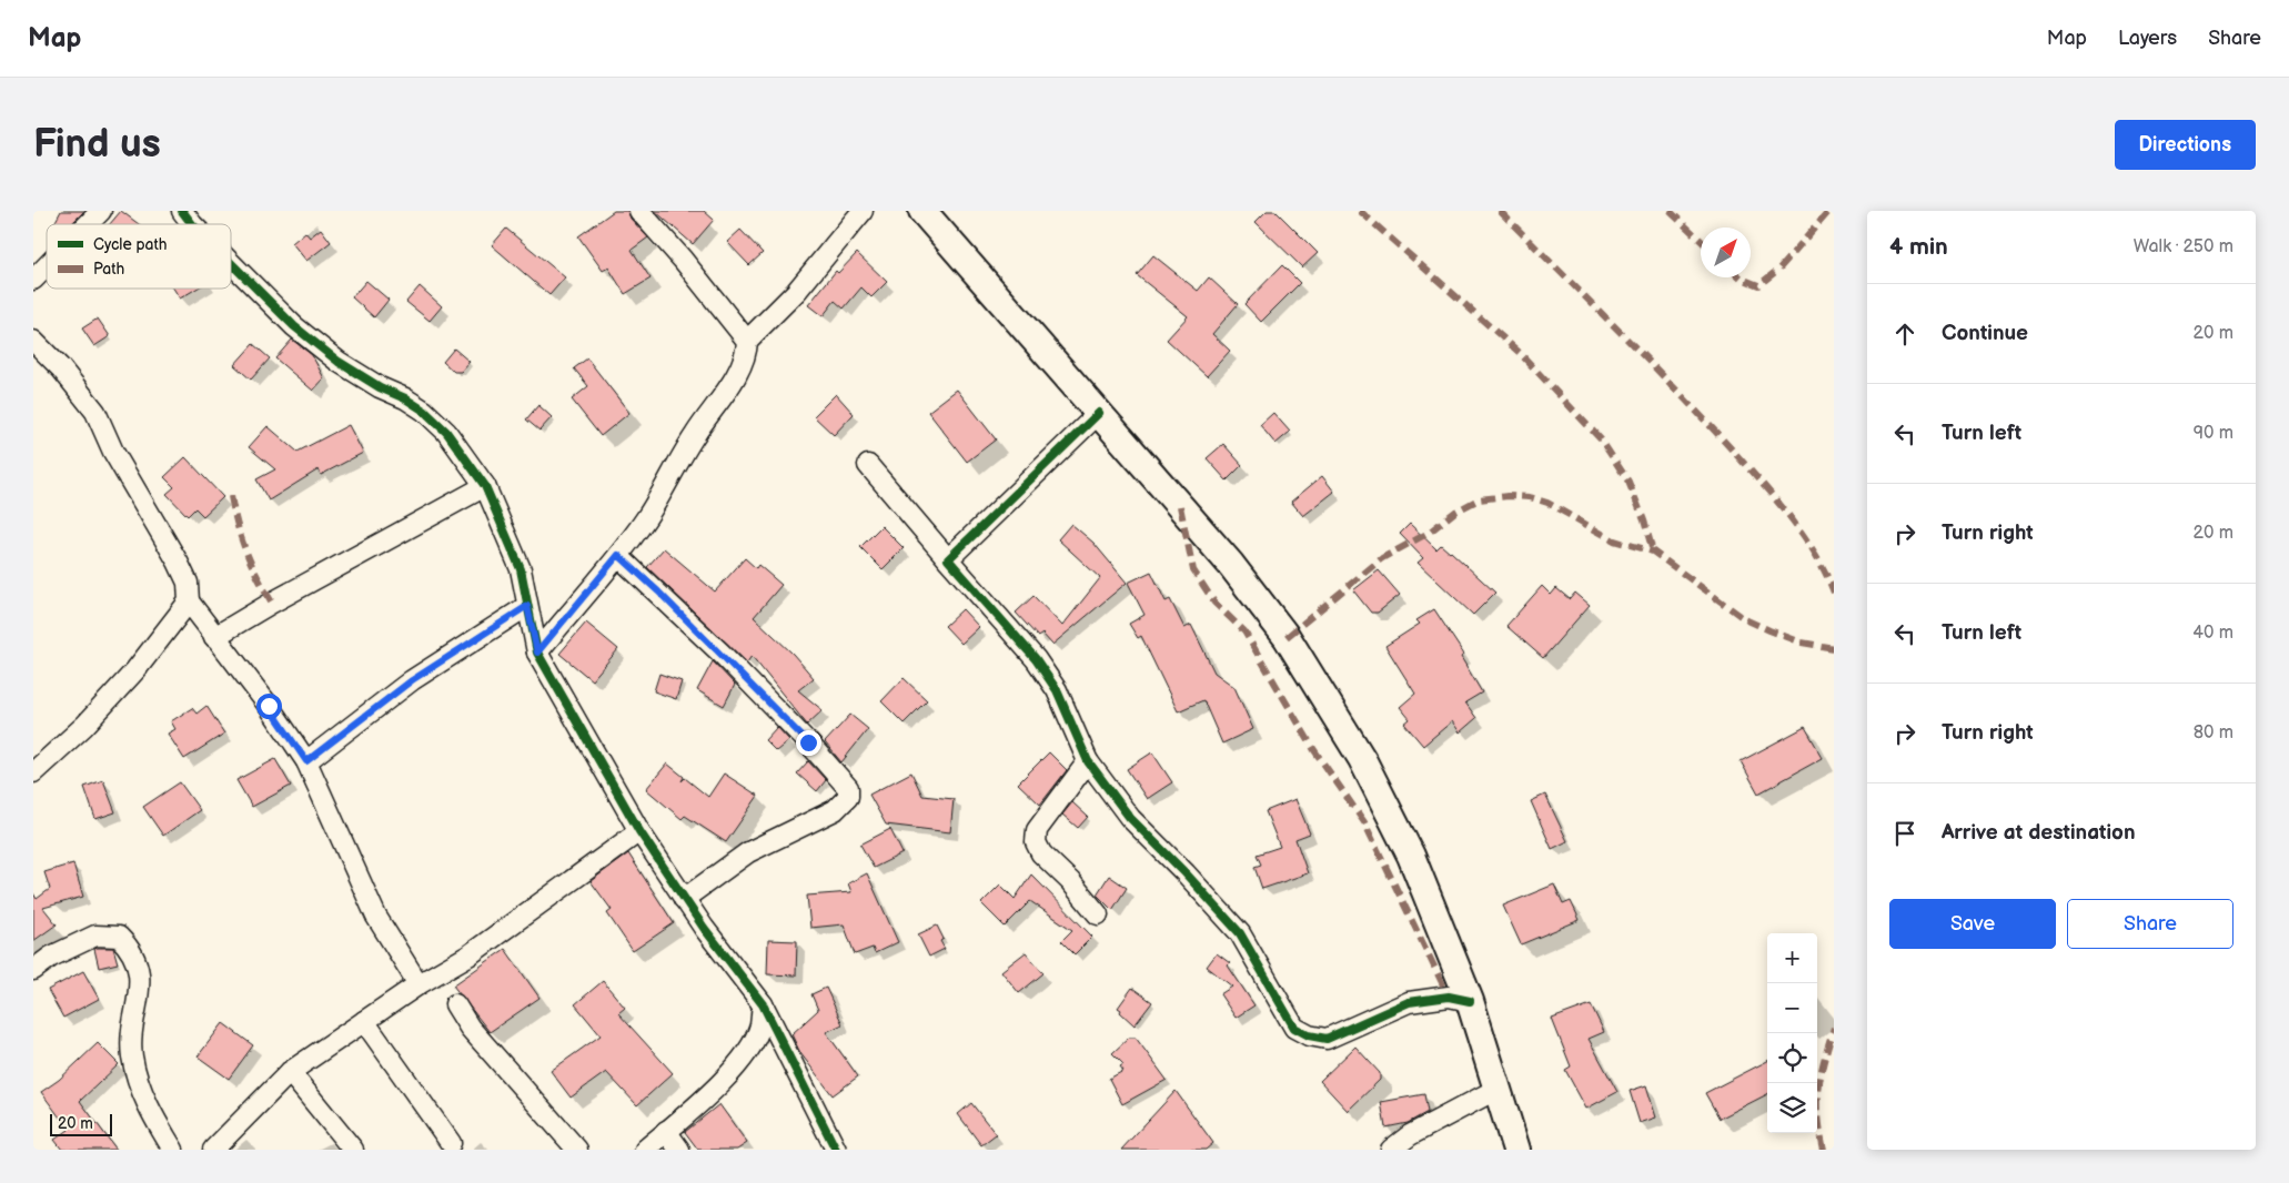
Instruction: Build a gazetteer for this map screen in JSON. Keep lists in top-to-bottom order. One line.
{"legend":["Cycle path","Path"],"scale_bar":"20 m","north":"top right","page":{"header":"Map","nav":["Map","Layers","Share"],"buttons":["Directions",["Save","Share"]],"title":"Find us","heading":["4 min","Walk · 250 m"],"list":[["Continue","20 m"],["Turn left","90 m"],["Turn right","20 m"],["Turn left","40 m"],["Turn right","80 m"],"Arrive at destination"],"map_buttons":["+","−"],"scale":"20 m"}}
